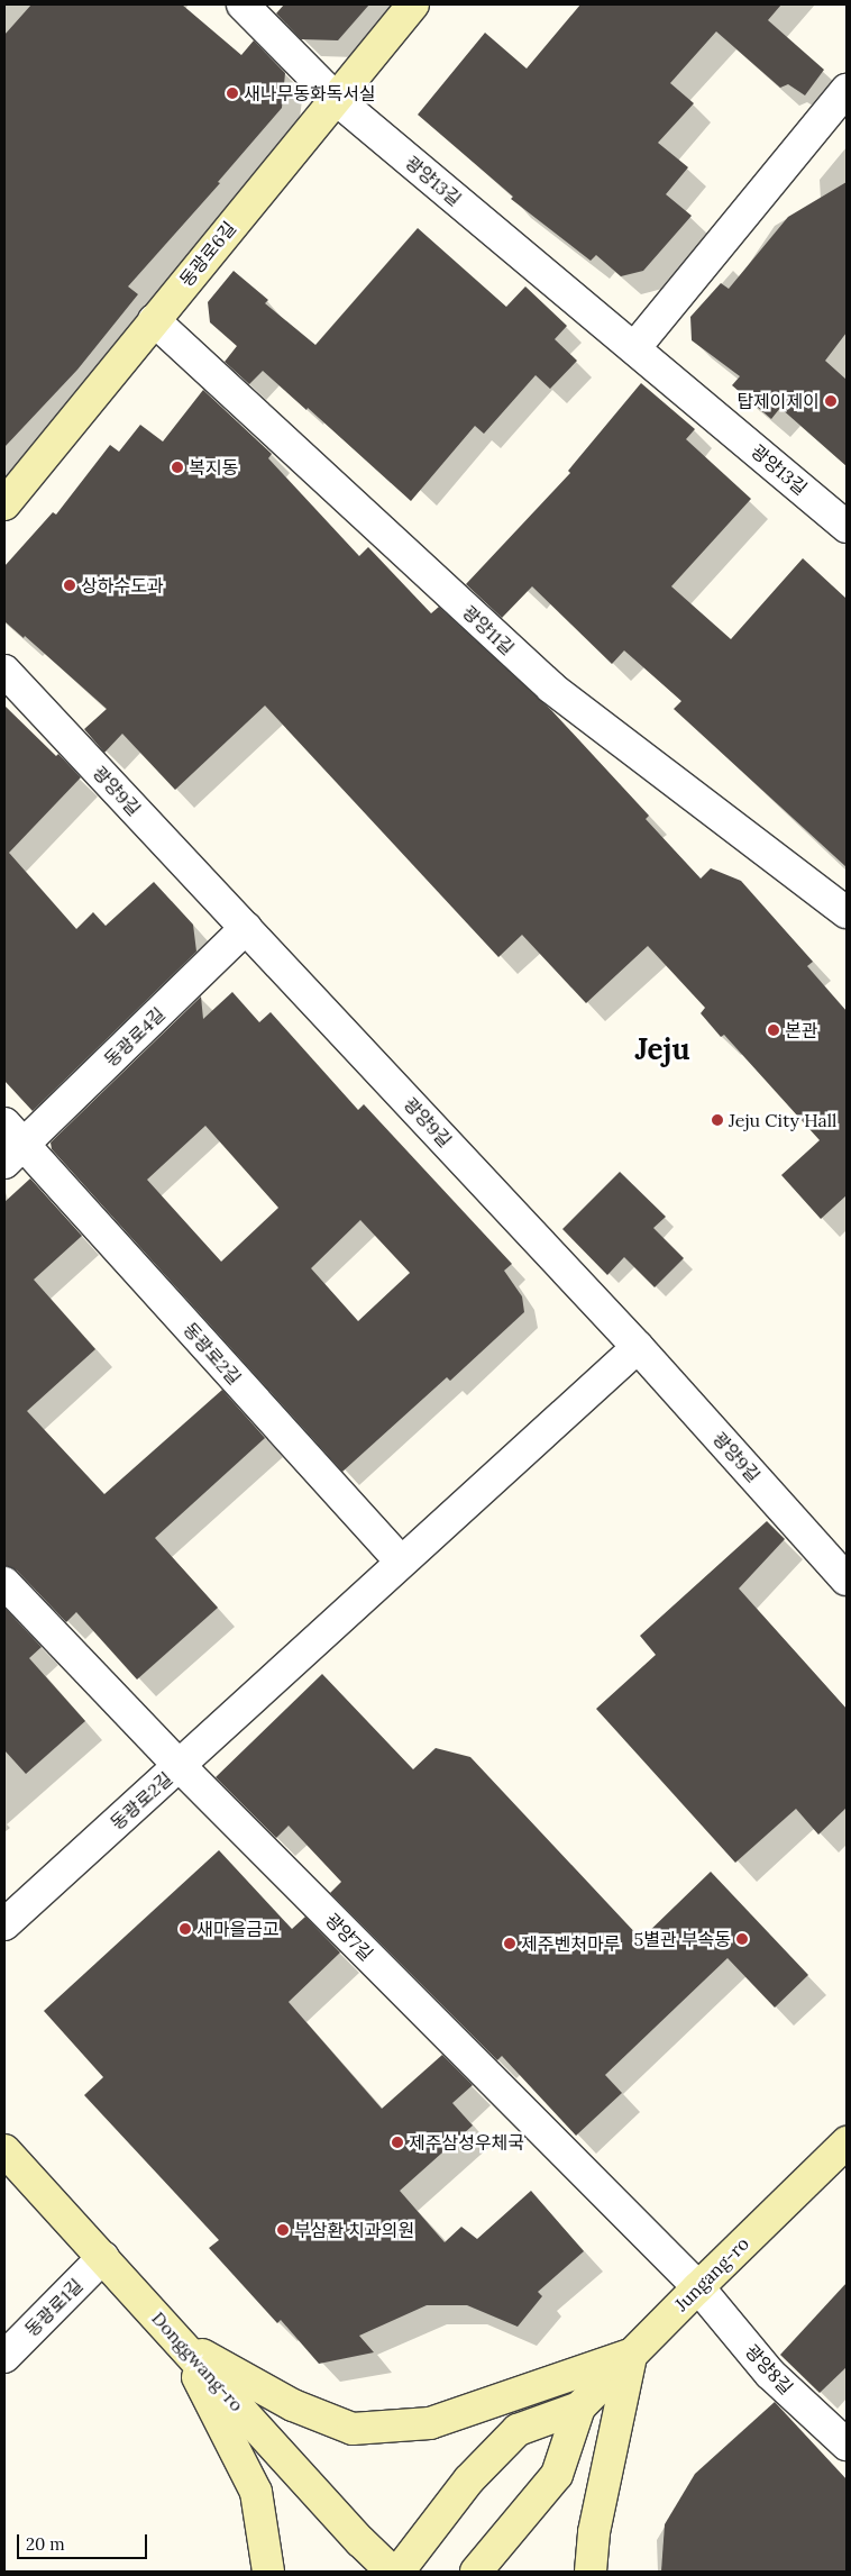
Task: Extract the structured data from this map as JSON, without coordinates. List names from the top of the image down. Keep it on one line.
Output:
{"streets":{"main road":["동광로6길","Jungang-ro","Donggwang-ro"],"street":["광양13길","광양11길","광양9길","동광로4길","동광로2길","광양7길","동광로1길","광양8길"]},"crossings":[["광양13길","동광로6길"],["동광로6길","광양11길"],["광양9길","동광로4길"],["광양9길","동광로2길"],["동광로4길","동광로2길"],["동광로2길","광양7길"],["광양7길","Jungang-ro"],["광양7길","광양8길"],["Jungang-ro","광양8길"],["동광로1길","Donggwang-ro"]],"districts":["Jeju"],"places":["새나무동화독서실","탑제이제이","복지동","상하수도과","본관","Jeju City Hall","새마을금고","5별관 부속동","제주벤처마루","제주삼성우체국","부삼환 치과의원"],"scale_bar":"20 m"}
